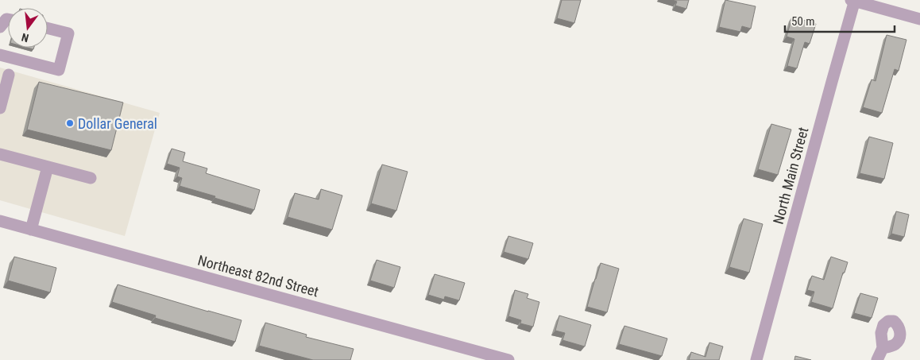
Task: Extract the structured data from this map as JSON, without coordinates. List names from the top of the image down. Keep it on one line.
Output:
{"streets":{"street":["North Main Street","Northeast 82nd Street"]},"places":["Dollar General"],"scale_bar":"50 m","north":"bottom"}
